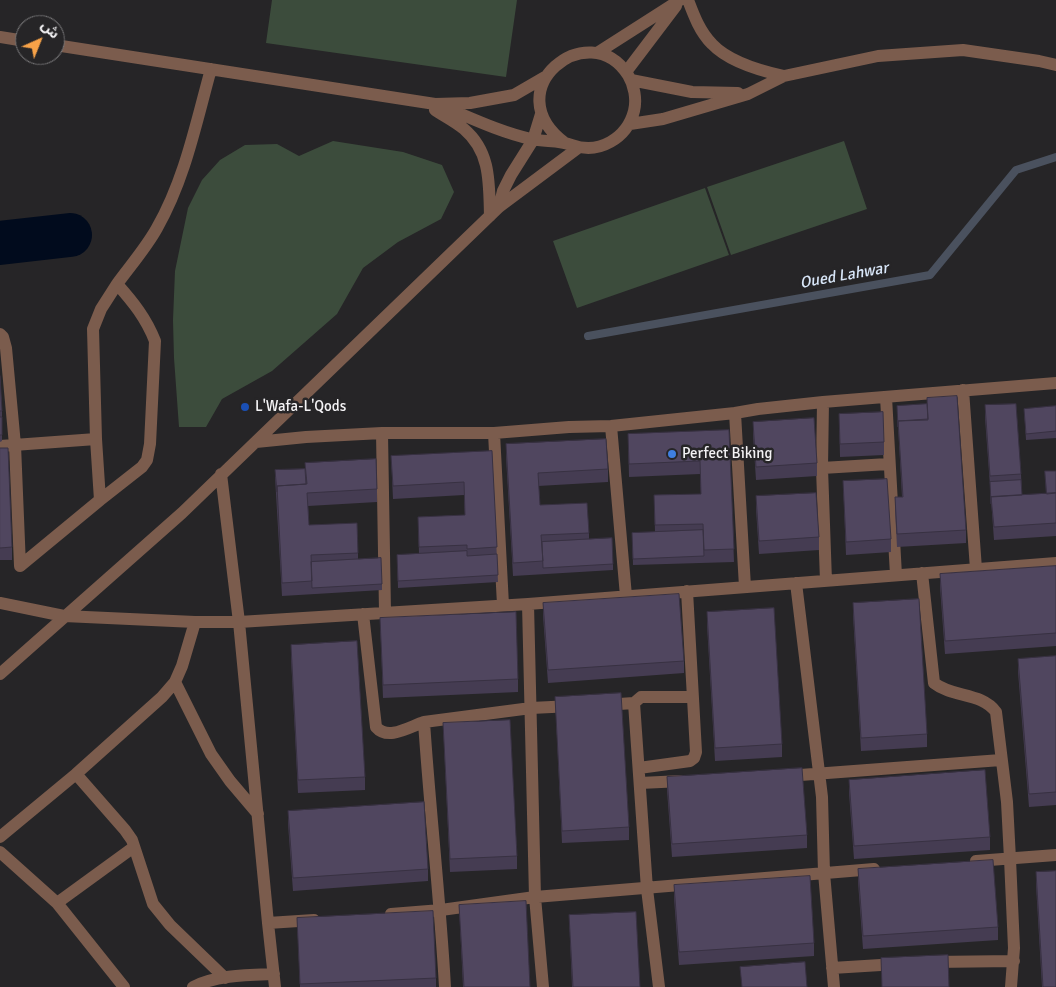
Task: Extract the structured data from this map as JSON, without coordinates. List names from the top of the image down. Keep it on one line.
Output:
{"water":["Oued Lahwar"],"places":["L'Wafa-L'Qods","Perfect Biking"],"north":"top right"}
